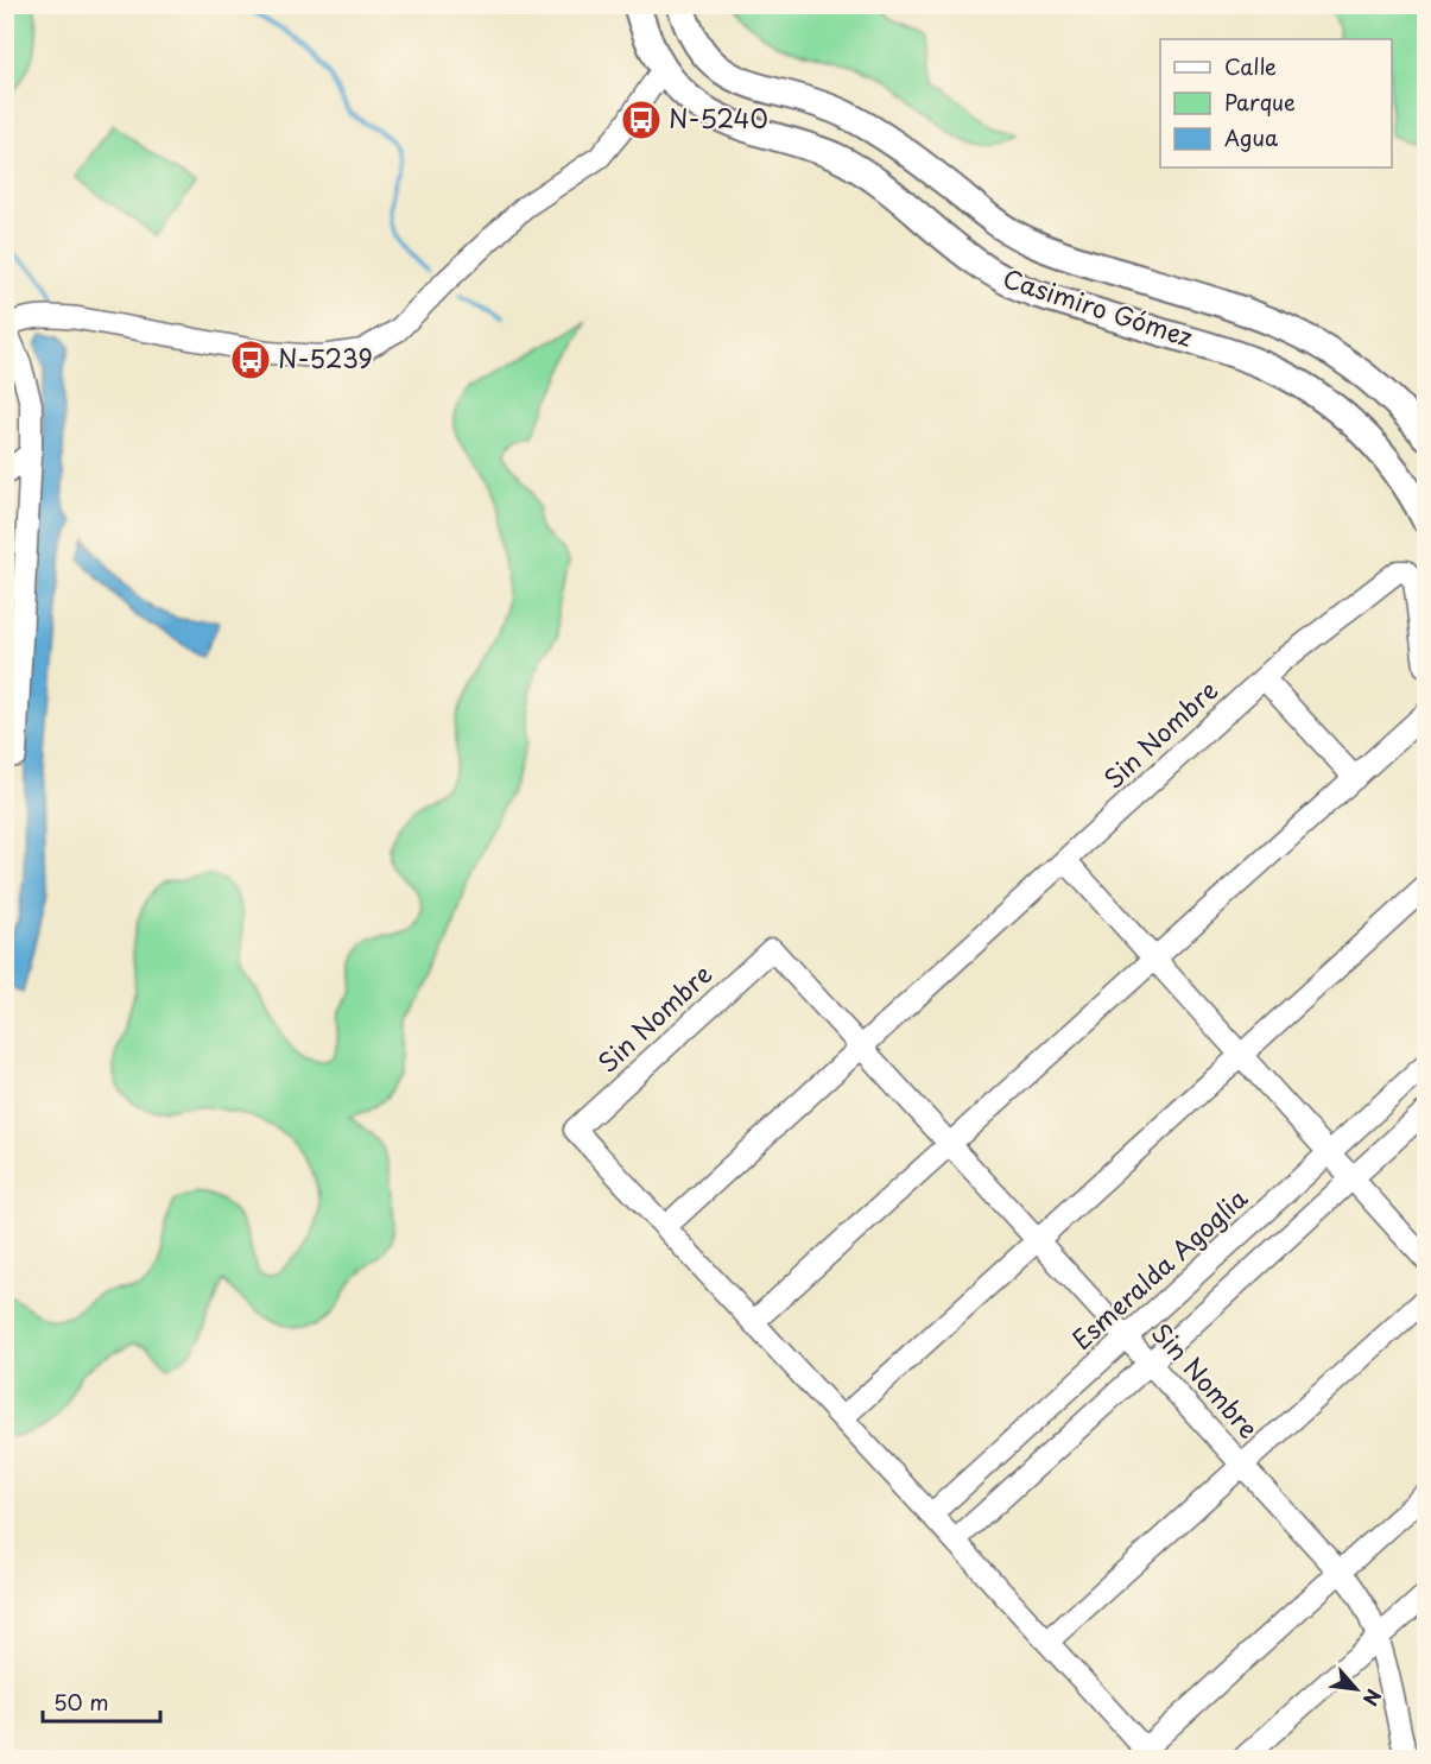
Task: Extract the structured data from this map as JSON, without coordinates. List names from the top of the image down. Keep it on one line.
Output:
{"streets":{"main road":["Casimiro Gómez"],"street":["Sin Nombre","Esmeralda Agoglia"]},"crossings":[["Sin Nombre","Esmeralda Agoglia"]],"places":{"bus stop":["N-5240","N-5239"]},"legend":["Calle","Parque","Agua"],"scale_bar":"50 m","north":"bottom right"}
